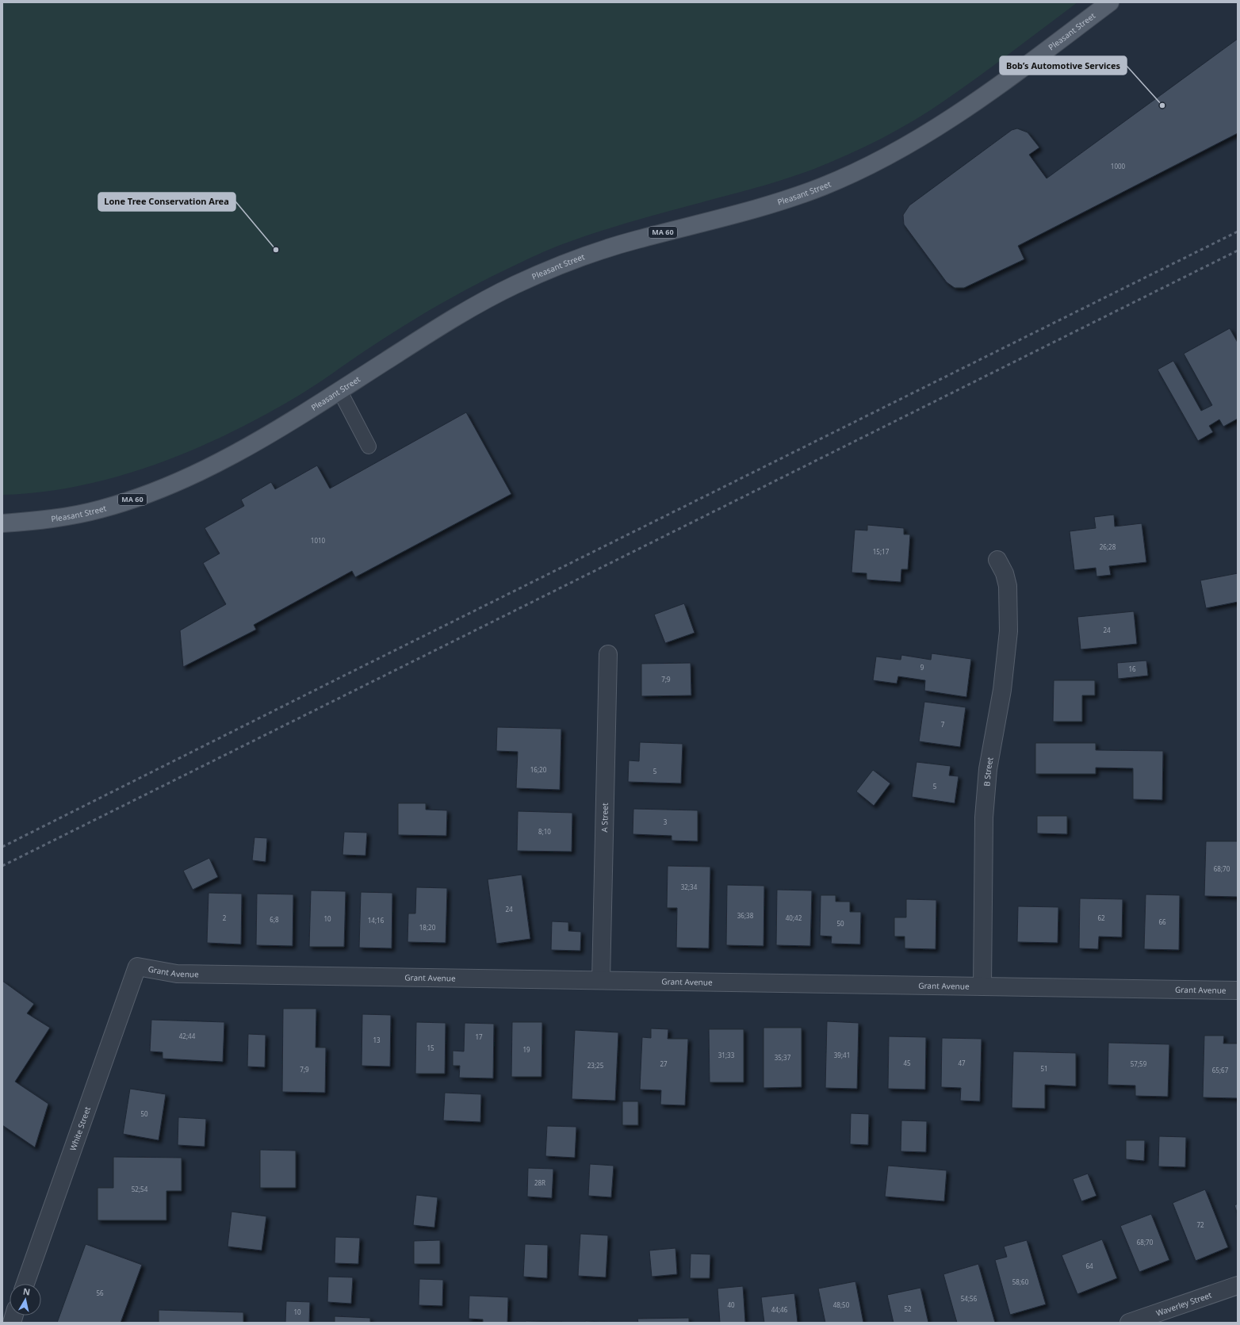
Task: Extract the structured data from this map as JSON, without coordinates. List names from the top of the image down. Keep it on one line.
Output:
{"streets":{"main road":["Pleasant Street","MA 60"],"street":["B Street","A Street","Grant Avenue","White Street","Waverley Street"]},"crossings":[["B Street","Grant Avenue"],["A Street","Grant Avenue"],["Grant Avenue","White Street"]],"places":["Bob’s Automotive Services","Lone Tree Conservation Area"],"house_numbers":["1000","1010","26;28","15;17","24","9","16","7;9","7","16;20","5","5","3","8;10","68;70","32;34","24","36;38","2","40;42","62","10","6;8","14;16","66","50","18;20","42;44","17","13","15","19","31;33","39;41","35;37","45","47","27","57;59","23;25","51","7;9","65;67","50","28R","52;54","72","68;70","64","58;60","56","54;56","40","48;50","52","44;46","10"],"north":"top"}
